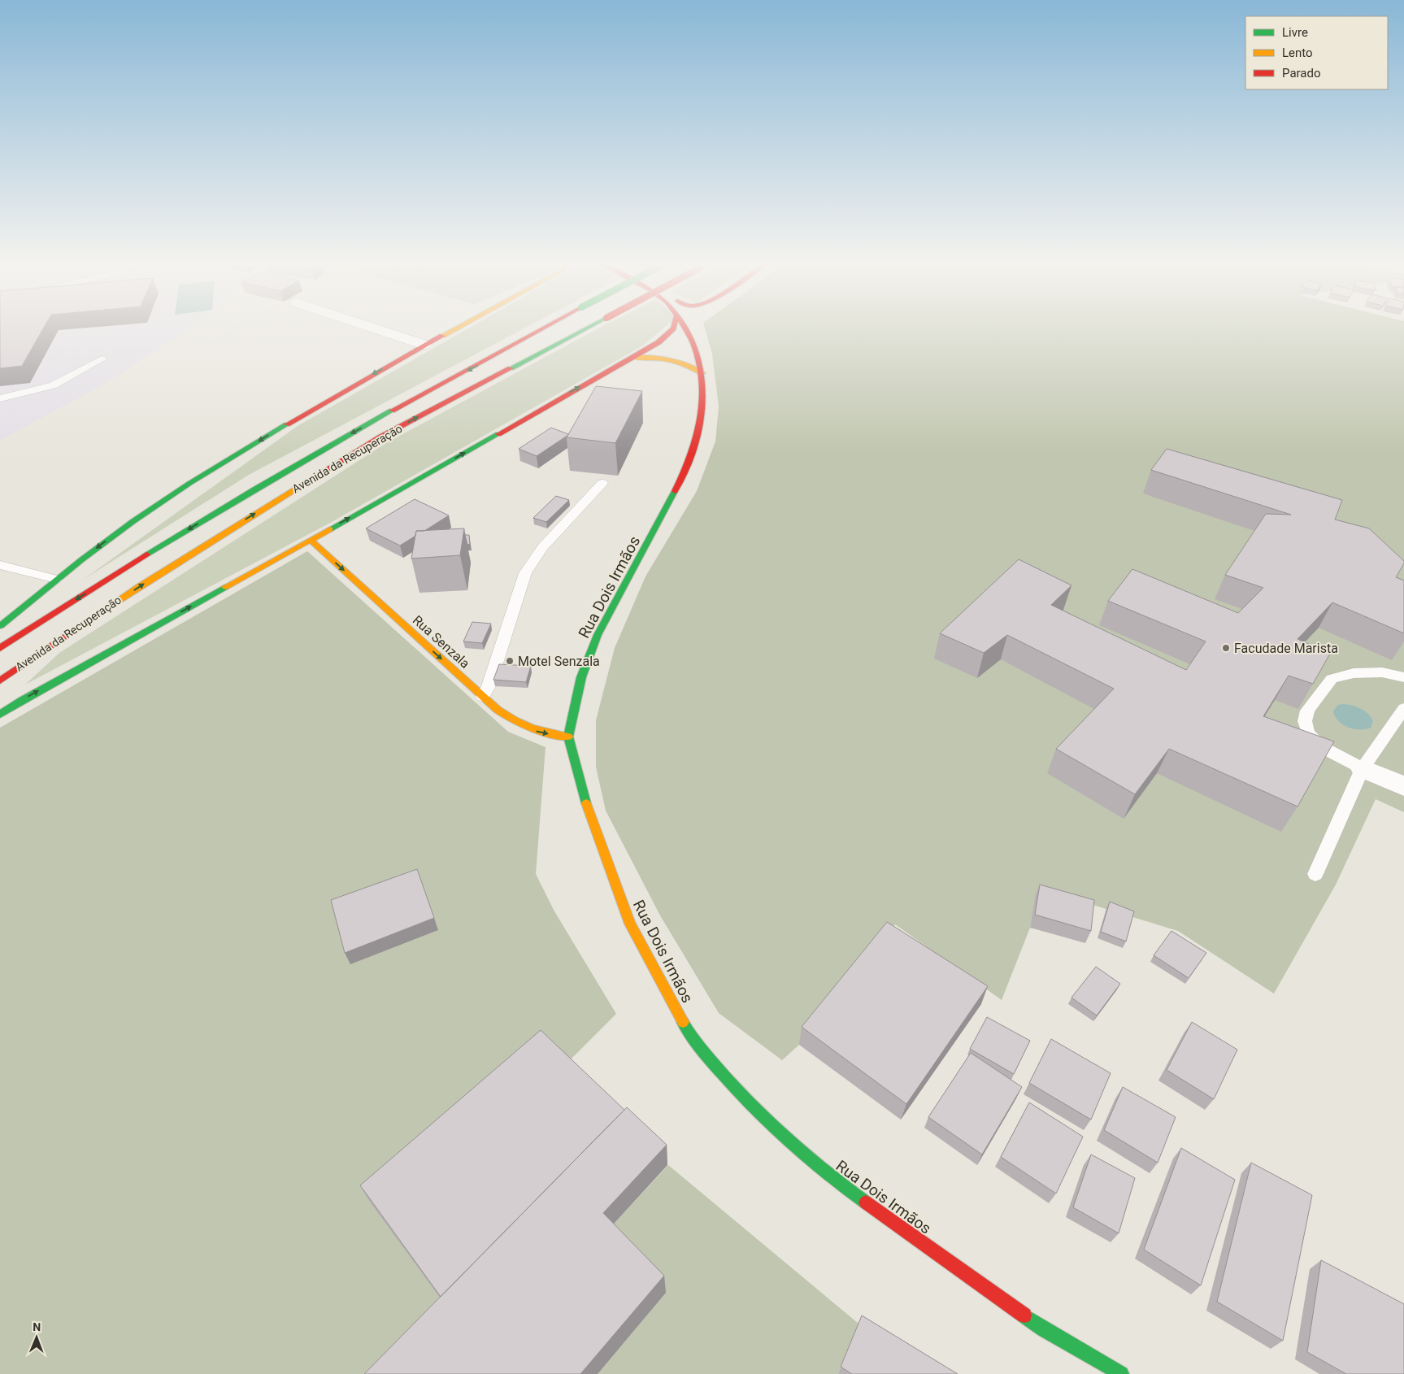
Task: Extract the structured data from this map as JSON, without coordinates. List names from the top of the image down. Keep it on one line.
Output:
{"streets":{"main road":["Avenida da Recuperação","Rua Dois Irmãos","Rua Senzala"]},"crossings":[["Rua Dois Irmãos","Rua Senzala"]],"one_way":["Rua Senzala"],"places":["Facudade Marista","Motel Senzala"],"legend":["Livre","Lento","Parado"],"north":"top"}
